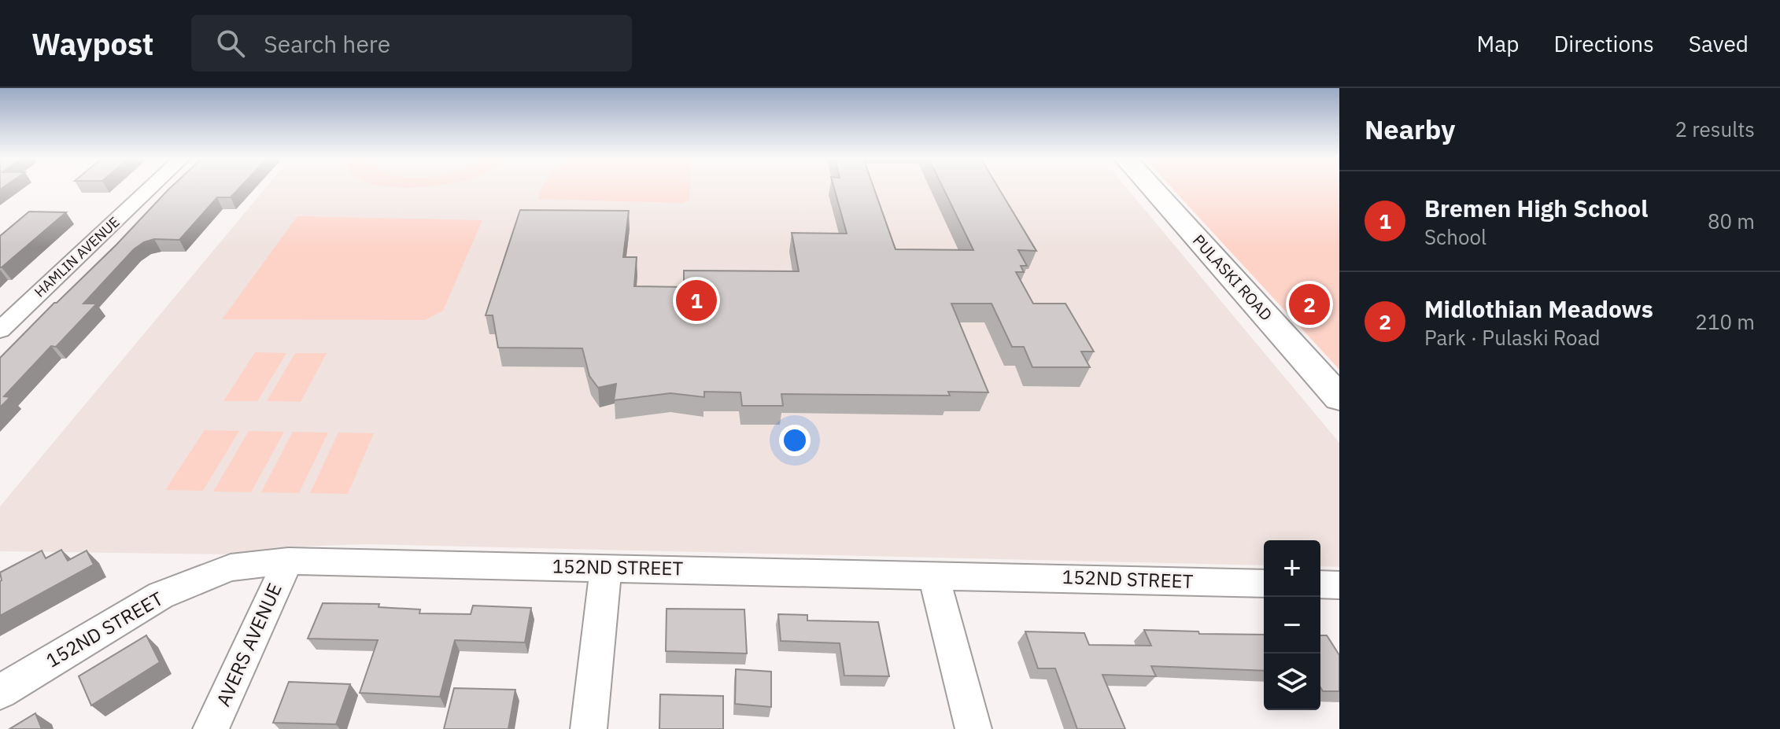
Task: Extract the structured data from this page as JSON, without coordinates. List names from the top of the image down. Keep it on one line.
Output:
{"streets":{"main road":["PULASKI ROAD"],"street":["HAMLIN AVENUE","152ND STREET","AVERS AVENUE"]},"crossings":[["152ND STREET","AVERS AVENUE"]],"page":{"header":"Waypost","search":"Search here","nav":["Map","Directions","Saved"],"heading":["Nearby","2 results"],"list":[{"mark":"1","name":"Bremen High School","note":"School","value":"80 m"},{"mark":"2","name":"Midlothian Meadows","note":"Park · Pulaski Road","value":"210 m"}],"pins":["1","2"],"map_buttons":["+","−"]}}
